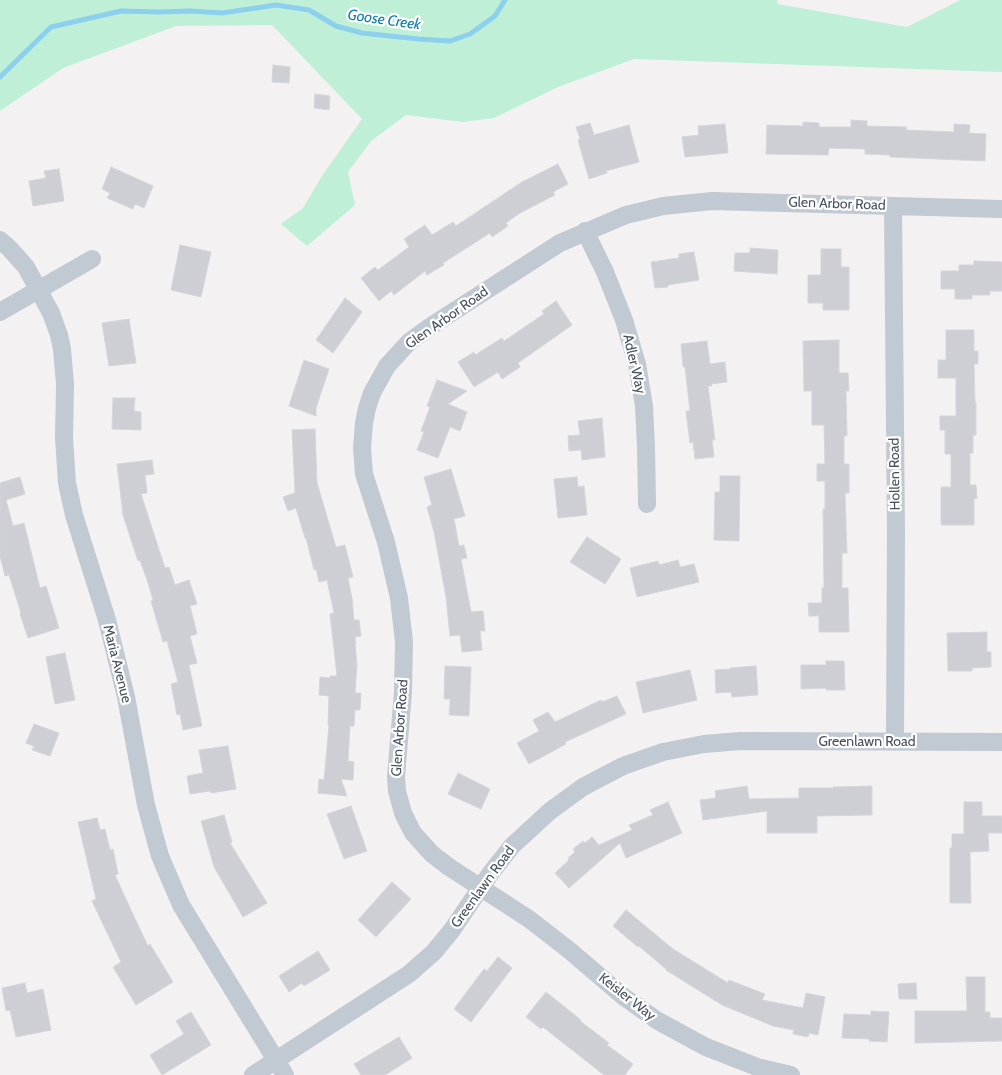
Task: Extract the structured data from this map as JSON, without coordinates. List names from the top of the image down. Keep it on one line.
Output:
{"streets":{"street":["Glen Arbor Road","Adler Way","Hollen Road","Maria Avenue","Greenlawn Road","Keisler Way"]},"crossings":[["Glen Arbor Road","Adler Way"],["Glen Arbor Road","Hollen Road"],["Glen Arbor Road","Greenlawn Road"],["Glen Arbor Road","Keisler Way"],["Hollen Road","Greenlawn Road"],["Maria Avenue","Greenlawn Road"],["Greenlawn Road","Keisler Way"]],"water":["Goose Creek"]}
